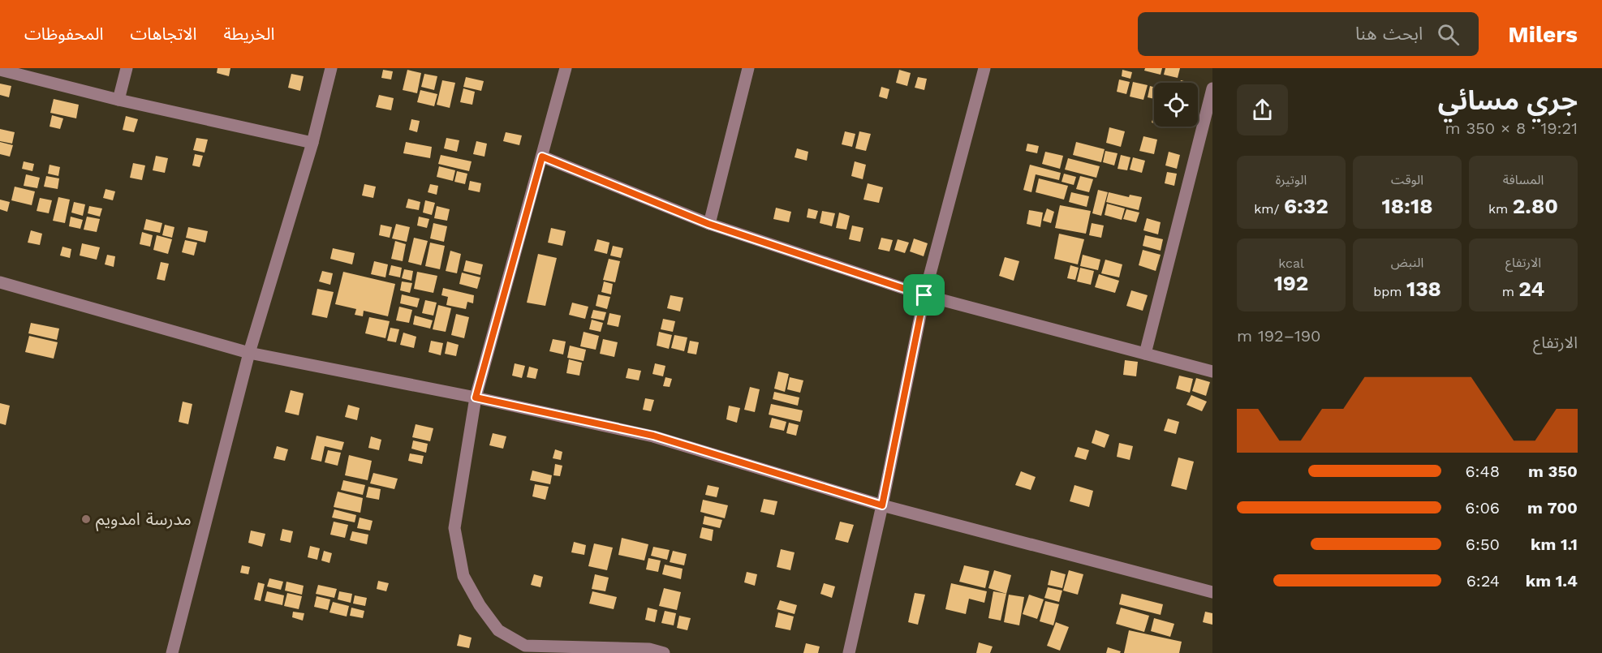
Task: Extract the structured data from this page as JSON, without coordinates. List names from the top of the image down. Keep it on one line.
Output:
{"places":["مدرسة امدويم"],"page":{"header":"Milers","search":"ابحث هنا","nav":["الخريطة","الاتجاهات","المحفوظات"],"heading":["جري مسائي","19:21 · 8 × 350 m"],"stats":[["المسافة","2.80 km"],["الوقت","18:18"],["الوتيرة","6:32 /km"],["الارتفاع","24 m"],["النبض","138 bpm"],["kcal","192"]],"chart":["الارتفاع","190–192 m"],"list":[{"name":"350 m","note":"6:48"},{"name":"700 m","note":"6:06"},{"name":"1.1 km","note":"6:50"},{"name":"1.4 km","note":"6:24"}]}}
